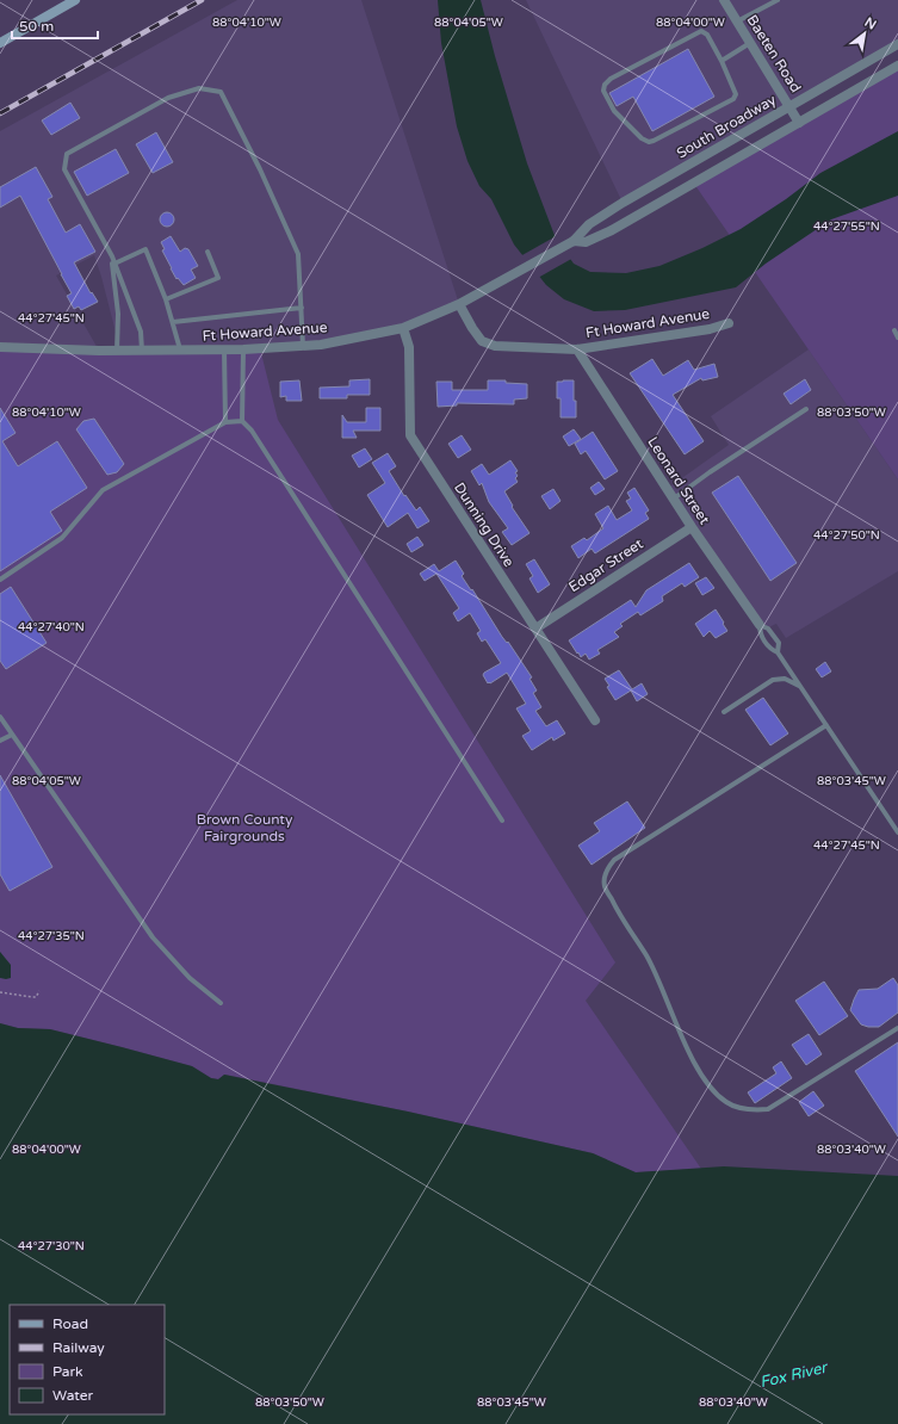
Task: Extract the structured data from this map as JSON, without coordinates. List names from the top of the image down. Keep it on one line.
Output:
{"streets":{"street":["Baeten Road","South Broadway","Ft Howard Avenue","Leonard Street","Dunning Drive","Edgar Street"]},"crossings":[["Baeten Road","South Broadway"],["South Broadway","Ft Howard Avenue"],["Ft Howard Avenue","Leonard Street"],["Ft Howard Avenue","Dunning Drive"],["Leonard Street","Edgar Street"],["Dunning Drive","Edgar Street"]],"water":["Fox River"],"parks":["Brown County Fairgrounds"],"legend":["Road","Railway","Park","Water"],"scale_bar":"50 m","north":"top right","coordinates":["88°04'10\"W","88°04'05\"W","88°04'00\"W","44°27'55\"N","44°27'45\"N","88°03'50\"W","44°27'50\"N","44°27'40\"N","88°03'45\"W","44°27'35\"N","88°03'40\"W","44°27'30\"N"]}
